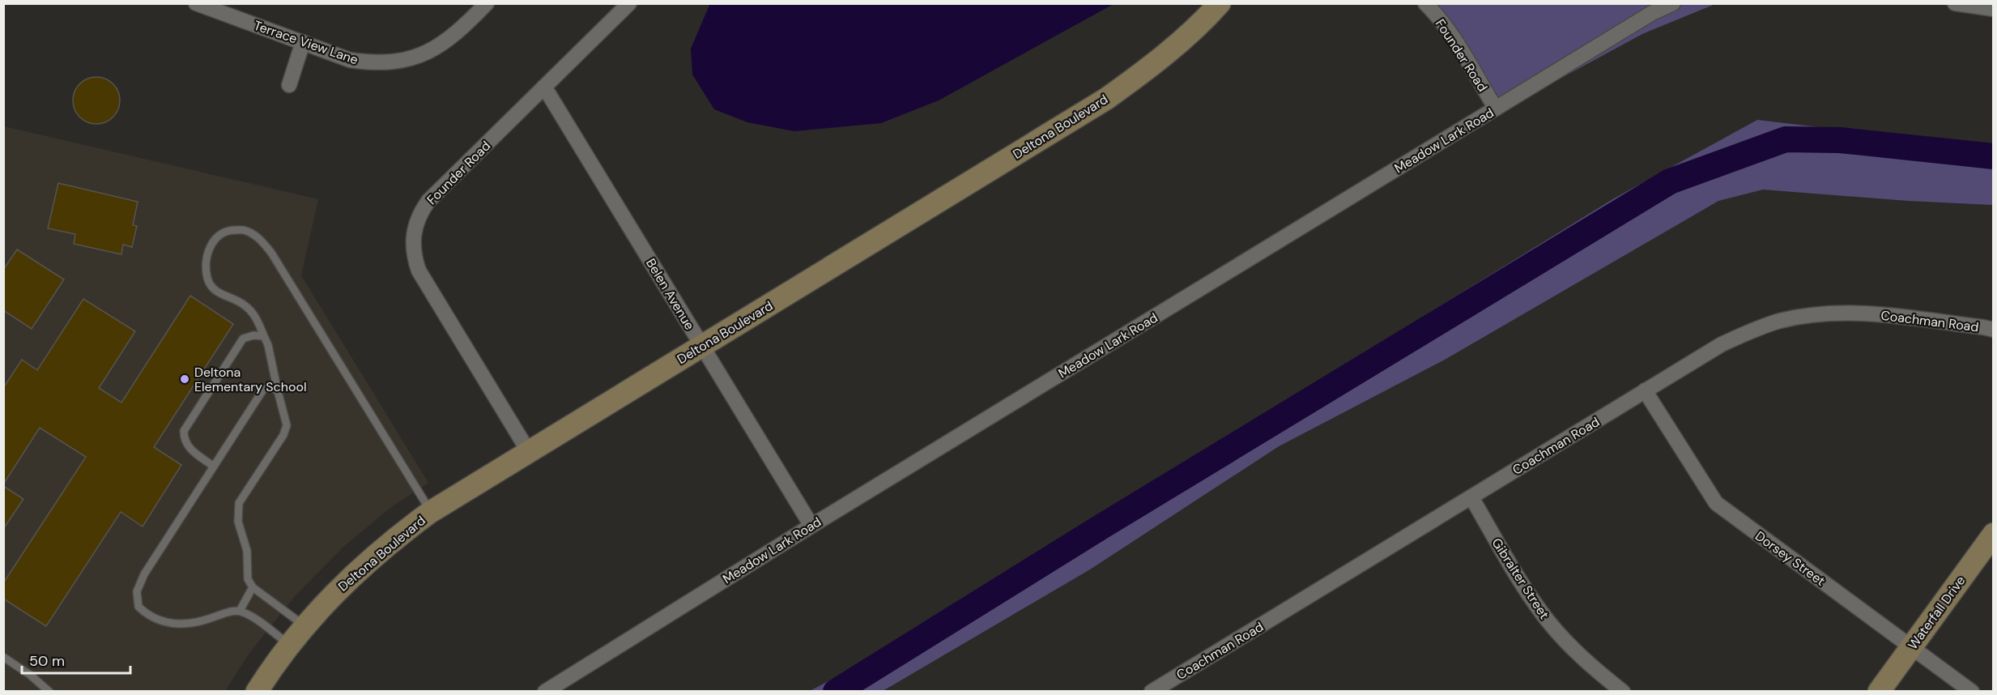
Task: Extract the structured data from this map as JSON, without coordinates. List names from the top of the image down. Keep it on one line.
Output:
{"streets":{"main road":["Deltona Boulevard","Waterfall Drive"],"street":["Terrace View Lane","Founder Road","Meadow Lark Road","Belen Avenue","Coachman Road","Dorsey Street","Gibralter Street"]},"crossings":[["Founder Road","Deltona Boulevard"],["Founder Road","Meadow Lark Road"],["Founder Road","Belen Avenue"],["Deltona Boulevard","Belen Avenue"],["Meadow Lark Road","Belen Avenue"],["Coachman Road","Dorsey Street"],["Coachman Road","Gibralter Street"],["Dorsey Street","Waterfall Drive"]],"places":["Deltona Elementary School"],"scale_bar":"50 m"}
